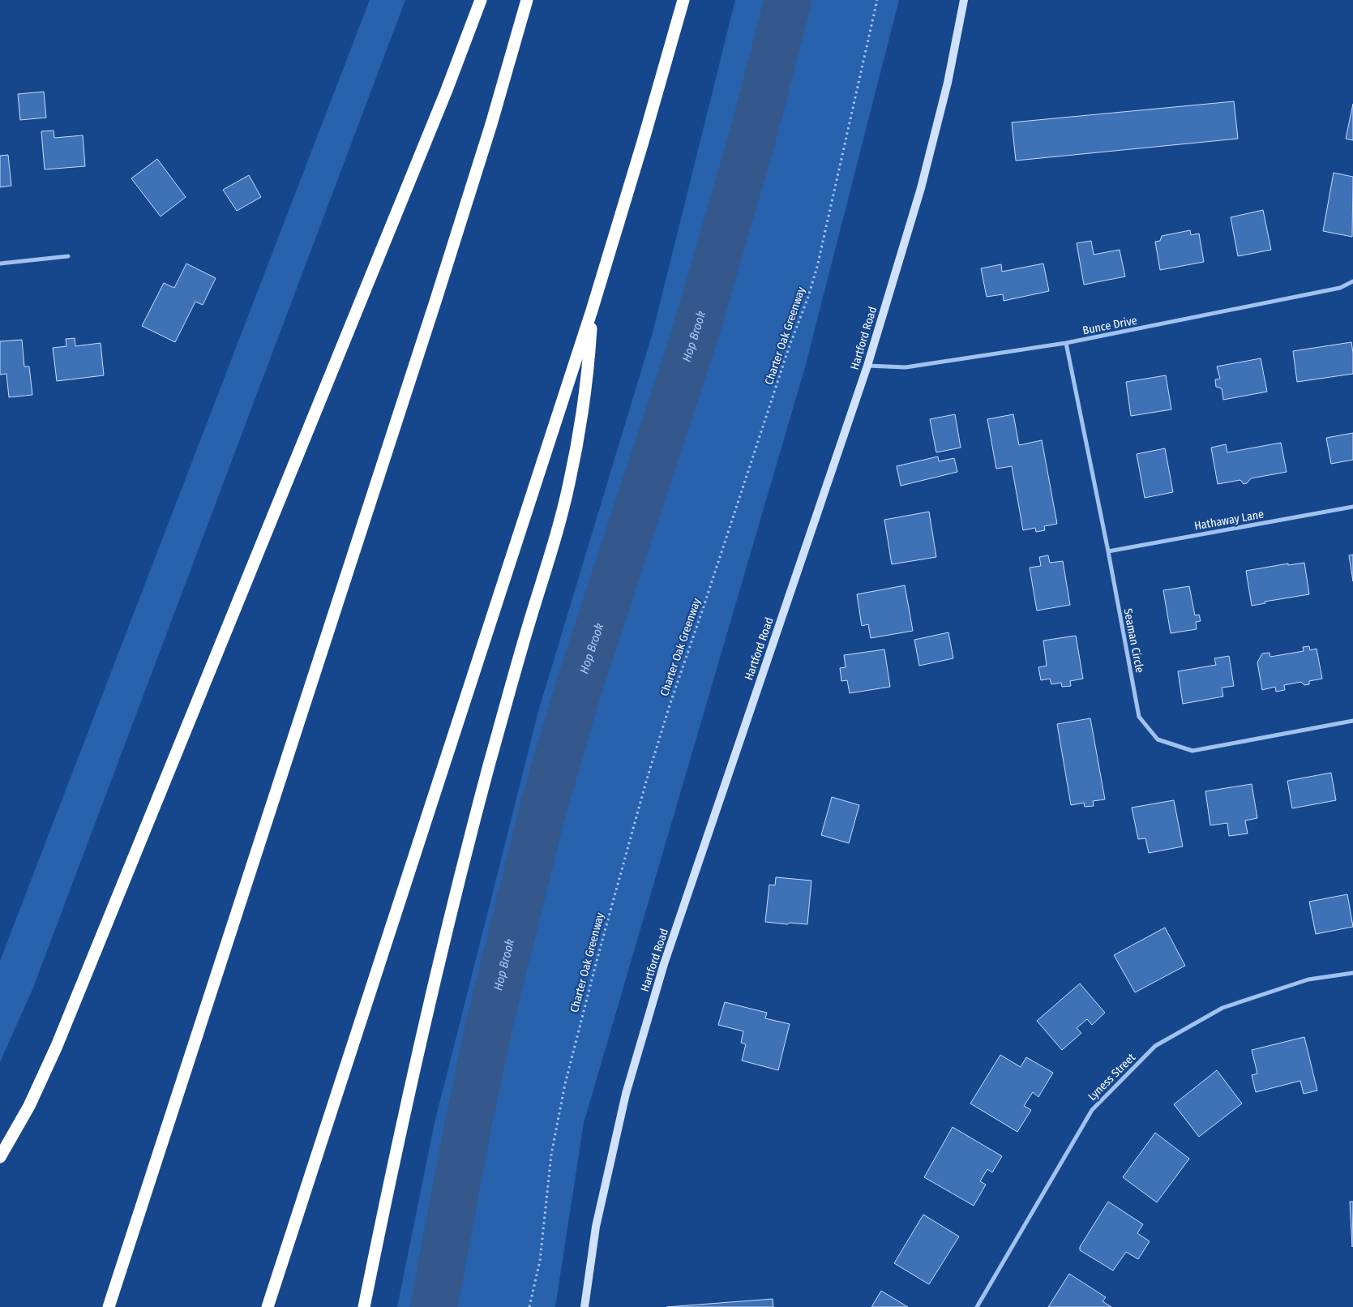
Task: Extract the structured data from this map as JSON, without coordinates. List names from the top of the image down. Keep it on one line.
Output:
{"streets":{"main road":["Hartford Road"],"street":["Bunce Drive","Hathaway Lane","Seaman Circle","Lyness Street"],"path":["Charter Oak Greenway"]},"crossings":[["Bunce Drive","Hartford Road"],["Bunce Drive","Seaman Circle"],["Hathaway Lane","Seaman Circle"]],"water":["Hop Brook"]}
